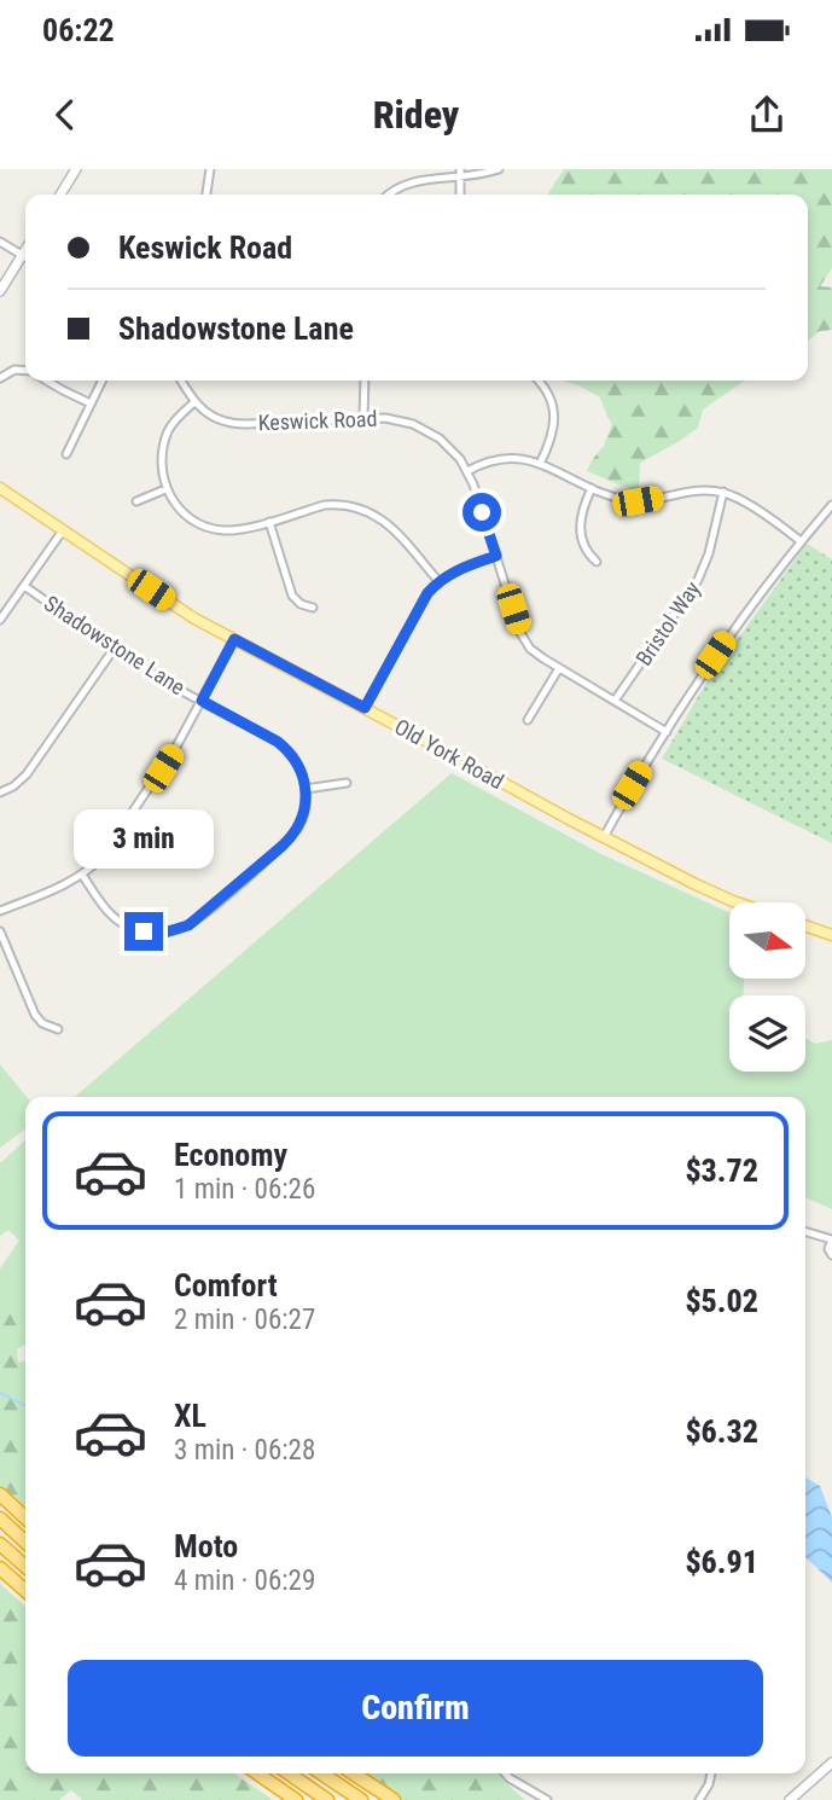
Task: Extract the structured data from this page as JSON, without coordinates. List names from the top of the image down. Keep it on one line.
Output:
{"streets":{"main road":["Old York Road"],"street":["Keswick Road","Bristol Way","Shadowstone Lane"]},"crossings":[["Keswick Road","Bristol Way"]],"north":"right","page":{"status":"06:22","header":"Ridey","banner":["Keswick Road","Shadowstone Lane"],"bubble":"3 min","list":[{"name":"Economy","note":"1 min · 06:26","value":"$3.72"},{"name":"Comfort","note":"2 min · 06:27","value":"$5.02"},{"name":"XL","note":"3 min · 06:28","value":"$6.32"},{"name":"Moto","note":"4 min · 06:29","value":"$6.91"}],"buttons":"Confirm"}}
